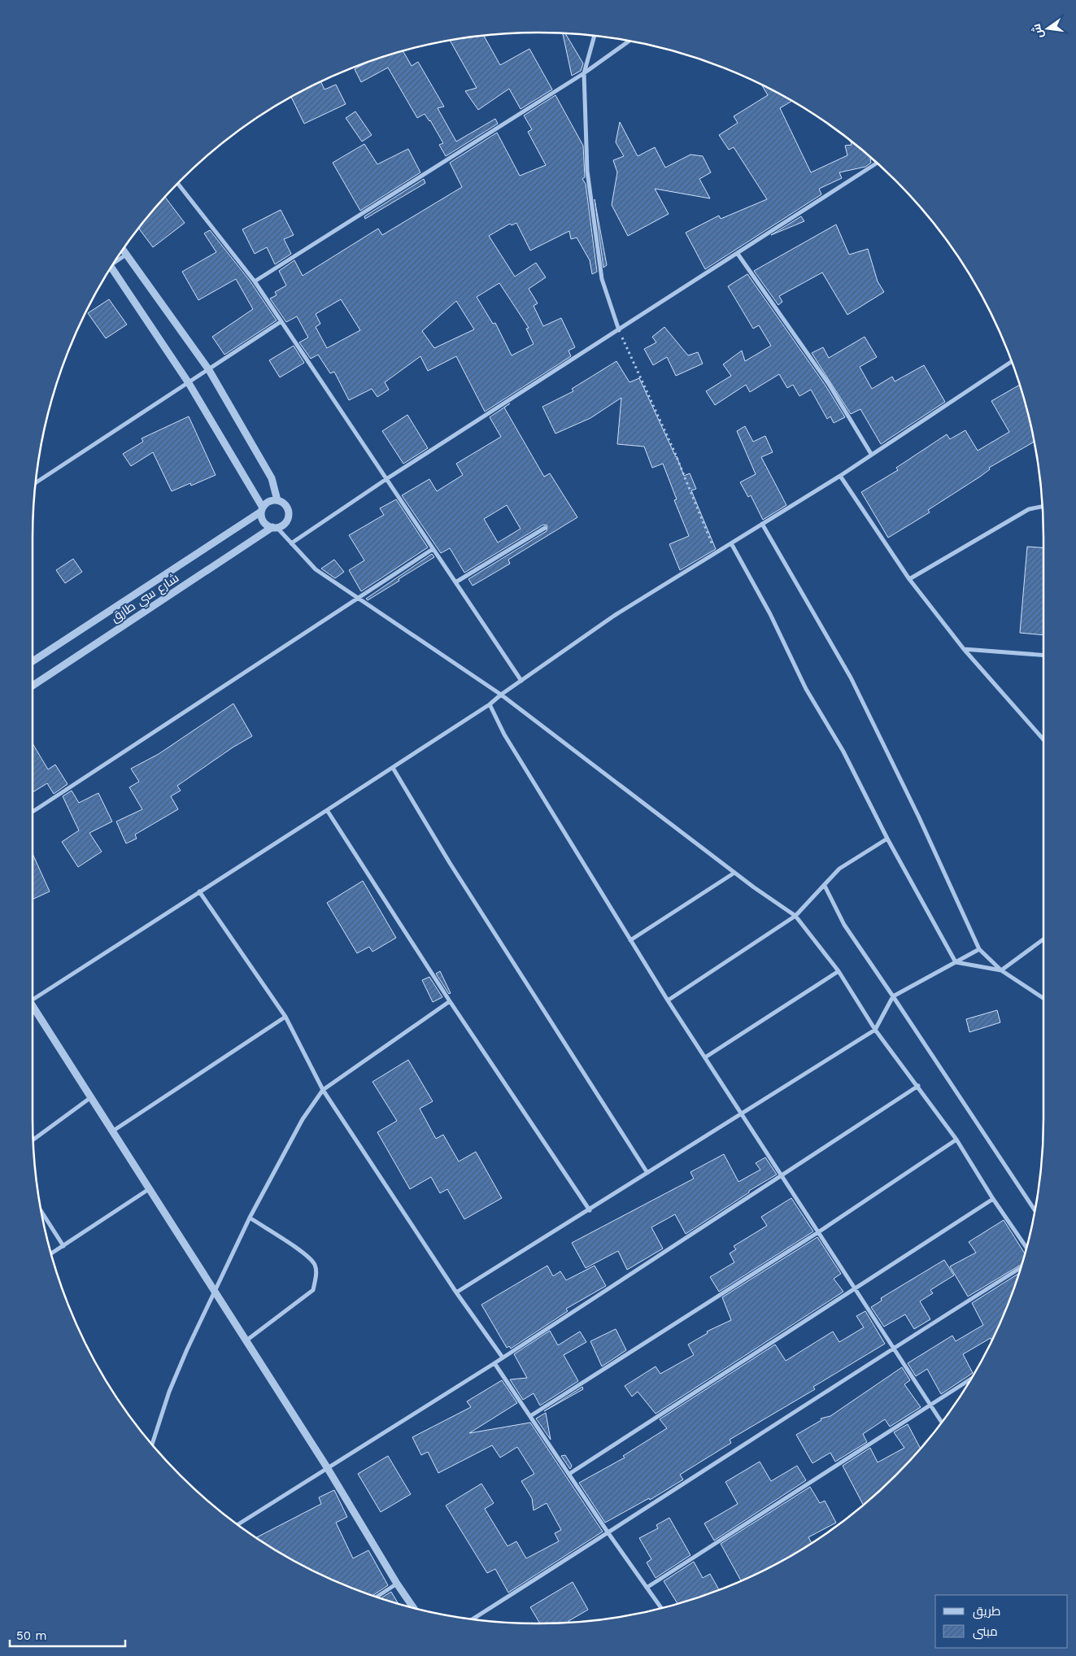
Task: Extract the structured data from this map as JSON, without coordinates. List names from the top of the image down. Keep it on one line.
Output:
{"streets":{"street":["شارع سي طارق"]},"legend":["طريق","مبنى"],"scale_bar":"50 m","north":"left"}
